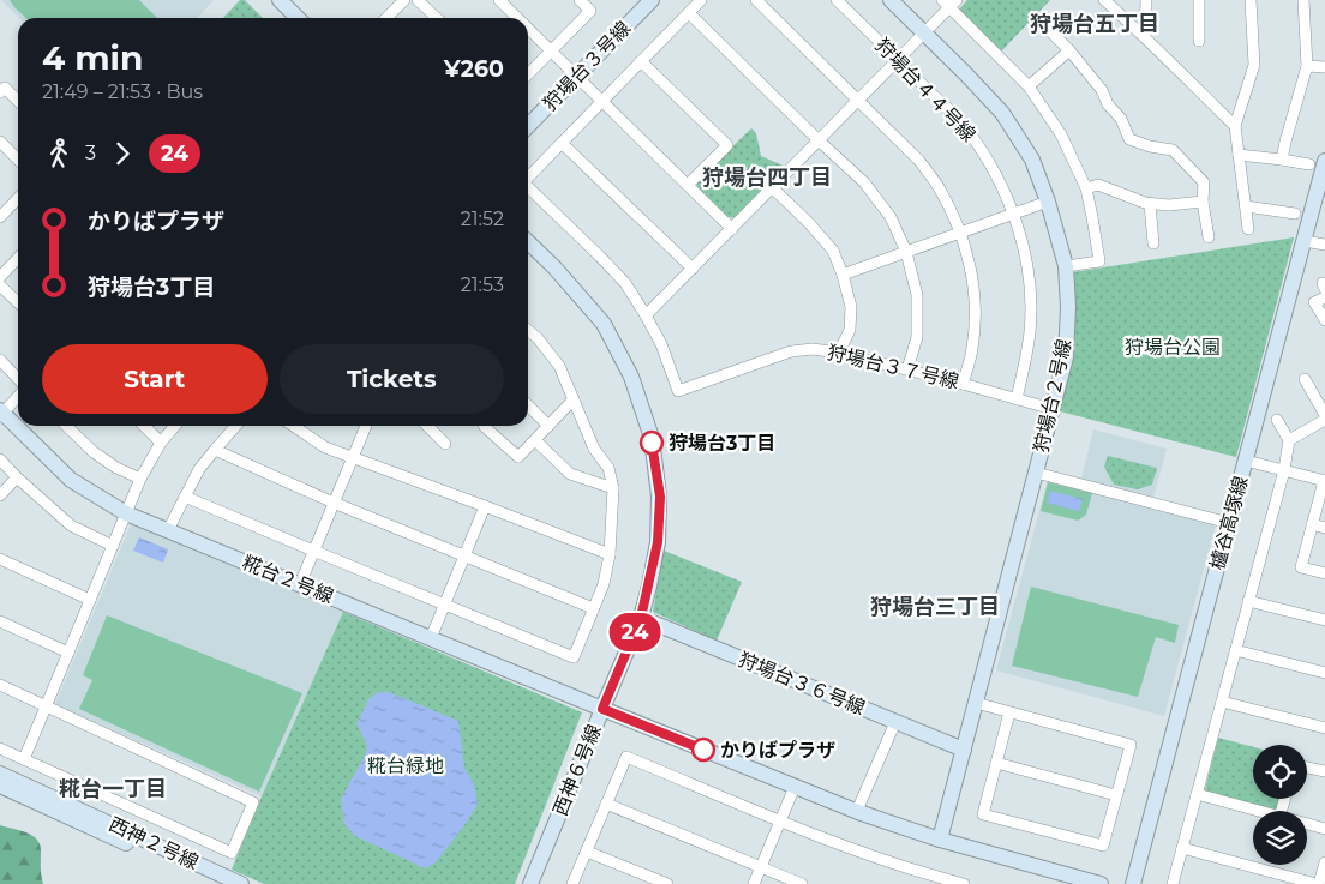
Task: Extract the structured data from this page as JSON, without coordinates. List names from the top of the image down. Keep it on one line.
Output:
{"streets":{"street":["狩場台３号線","狩場台４４号線","狩場台３７号線","狩場台２号線","櫨谷高塚線","糀台２号線","狩場台３６号線","西神６号線","西神２号線"]},"crossings":[["狩場台４４号線","狩場台３７号線"],["狩場台３７号線","狩場台２号線"],["狩場台２号線","糀台２号線"],["狩場台２号線","狩場台３６号線"],["糀台２号線","西神６号線"],["狩場台３６号線","西神６号線"]],"districts":["狩場台五丁目","狩場台四丁目","狩場台三丁目","糀台一丁目"],"parks":["狩場台公園","糀台緑地"],"places":["狩場台3丁目","かりばプラザ"],"lines":["bus line 24"],"page":{"on_map":"24","heading":["4 min","21:49 – 21:53 · Bus","¥260"],"legs":["3","24"],"list":[{"name":"かりばプラザ","value":"21:52"},{"name":"狩場台3丁目","value":"21:53"}],"buttons":["Start","Tickets"]}}
